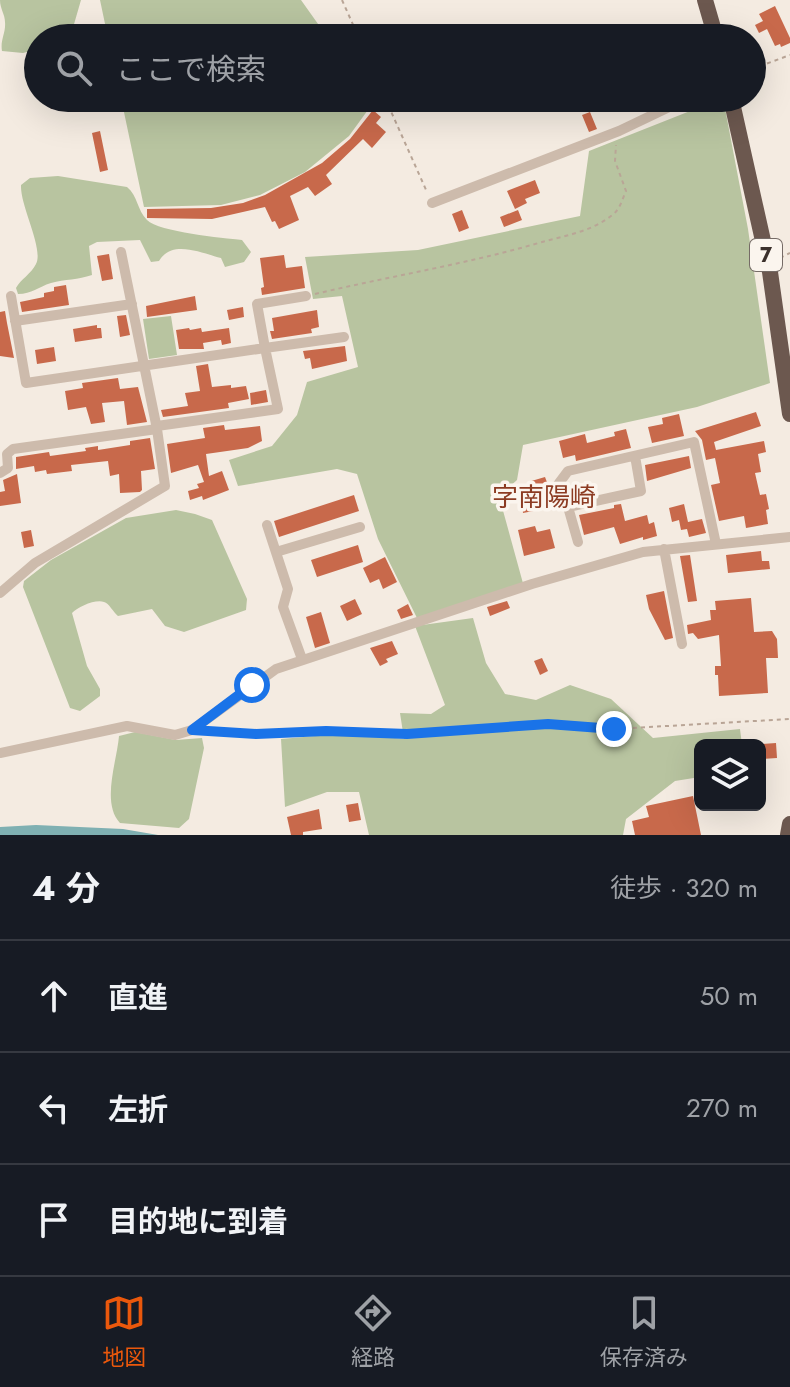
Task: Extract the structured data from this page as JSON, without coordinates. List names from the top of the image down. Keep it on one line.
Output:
{"streets":{"highway":["7"]},"districts":["字南陽崎"],"page":{"search":"ここで検索","heading":["4 分","徒歩 · 320 m"],"list":[["直進","50 m"],["左折","270 m"],"目的地に到着"],"nav":["地図","経路","保存済み"]}}
